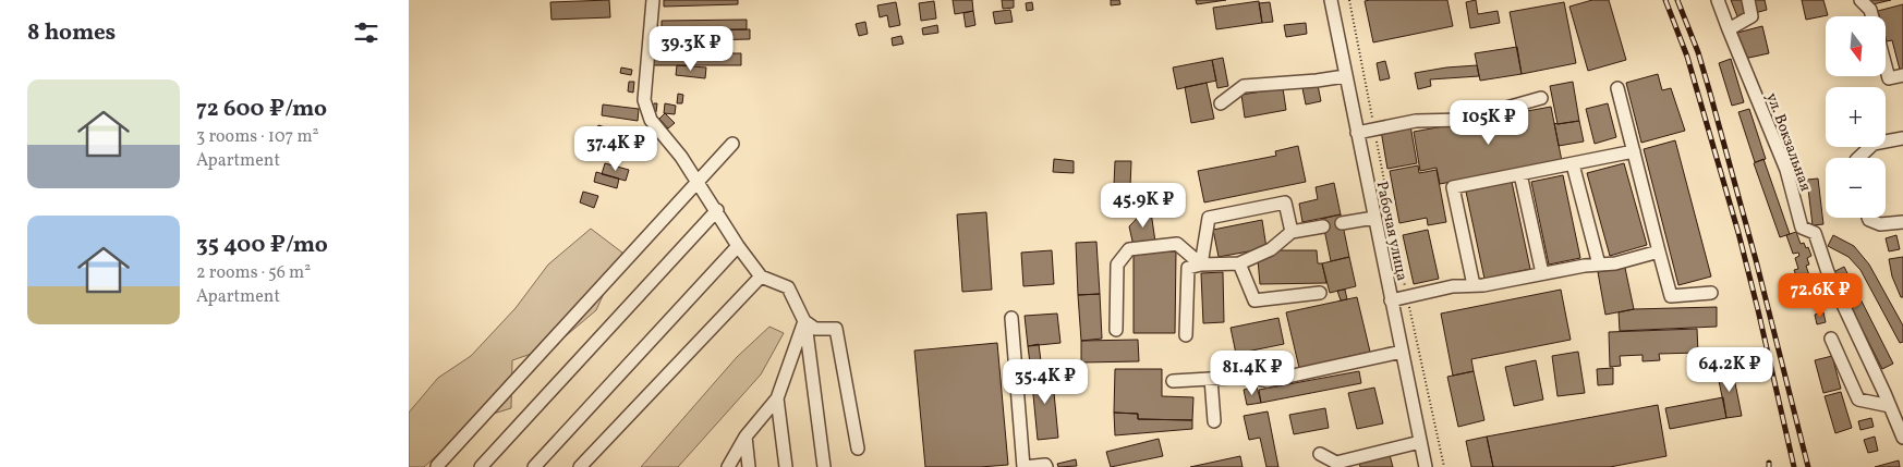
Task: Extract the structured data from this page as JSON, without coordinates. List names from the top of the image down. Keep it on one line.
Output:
{"streets":{"street":["ул. Вокзальная","Рабочая улица"]},"north":"bottom","page":{"heading":"8 homes","map_buttons":["+","−"],"price":["39.3K ₽","105K ₽","37.4K ₽","45.9K ₽","72.6K ₽","64.2K ₽","81.4K ₽","35.4K ₽"],"list":[{"name":"72 600 ₽/mo","note":"3 rooms · 107 m² · Apartment"},{"name":"35 400 ₽/mo","note":"2 rooms · 56 m² · Apartment"}]}}
